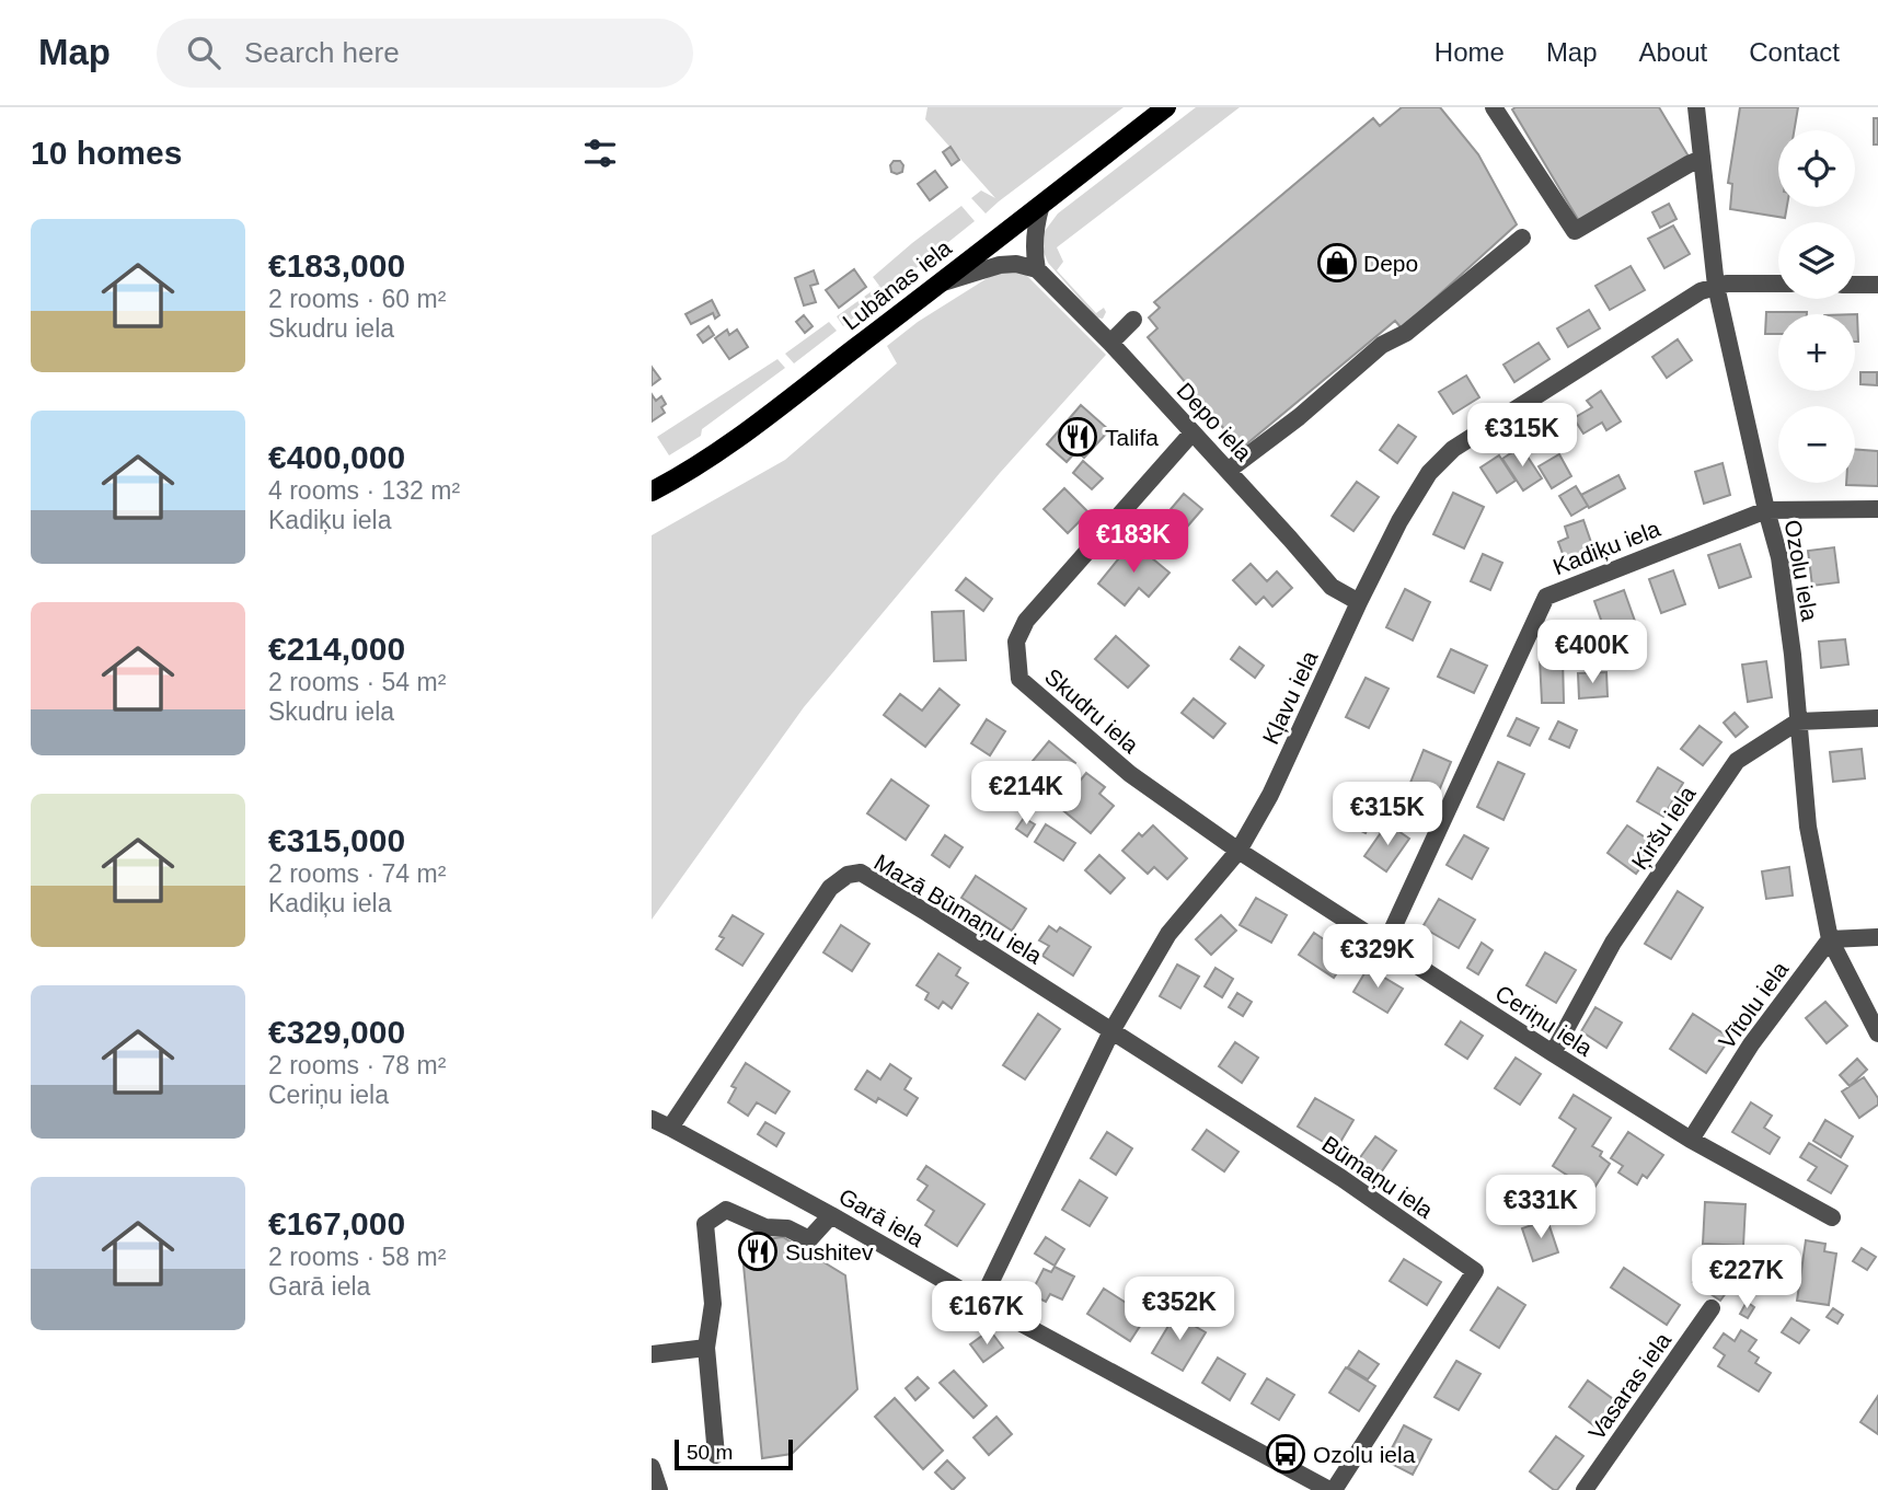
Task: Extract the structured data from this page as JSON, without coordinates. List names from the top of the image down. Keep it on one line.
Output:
{"streets":{"main road":["Lubānas iela"],"street":["Depo iela","Kadiķu iela","Ozolu iela","Kļavu iela","Skudru iela","Ķiršu iela","Mazā Būmaņu iela","Vītolu iela","Ceriņu iela","Būmaņu iela","Garā iela","Vasaras iela"]},"crossings":[["Depo iela","Kļavu iela"],["Depo iela","Skudru iela"],["Kadiķu iela","Ozolu iela"],["Kadiķu iela","Ceriņu iela"],["Ozolu iela","Kļavu iela"],["Ozolu iela","Ķiršu iela"],["Ozolu iela","Vītolu iela"],["Kļavu iela","Skudru iela"],["Kļavu iela","Mazā Būmaņu iela"],["Kļavu iela","Ceriņu iela"],["Kļavu iela","Būmaņu iela"],["Kļavu iela","Garā iela"],["Skudru iela","Ceriņu iela"],["Ķiršu iela","Ceriņu iela"],["Mazā Būmaņu iela","Būmaņu iela"],["Mazā Būmaņu iela","Garā iela"],["Vītolu iela","Ceriņu iela"],["Būmaņu iela","Garā iela"]],"places":{"shop":["Depo"],"restaurant":["Talifa","Sushitev"],"bus stop":["Ozolu iela"]},"scale_bar":"50 m","page":{"header":"Map","search":"Search here","nav":["Home","Map","About","Contact"],"heading":"10 homes","map_buttons":["+","−"],"list":[{"name":"€183,000","note":"2 rooms · 60 m² · Skudru iela"},{"name":"€400,000","note":"4 rooms · 132 m² · Kadiķu iela"},{"name":"€214,000","note":"2 rooms · 54 m² · Skudru iela"},{"name":"€315,000","note":"2 rooms · 74 m² · Kadiķu iela"},{"name":"€329,000","note":"2 rooms · 78 m² · Ceriņu iela"},{"name":"€167,000","note":"2 rooms · 58 m² · Garā iela"}],"price":["€315K","€183K","€400K","€214K","€315K","€329K","€331K","€227K","€352K","€167K"],"scale":"50 m"}}
